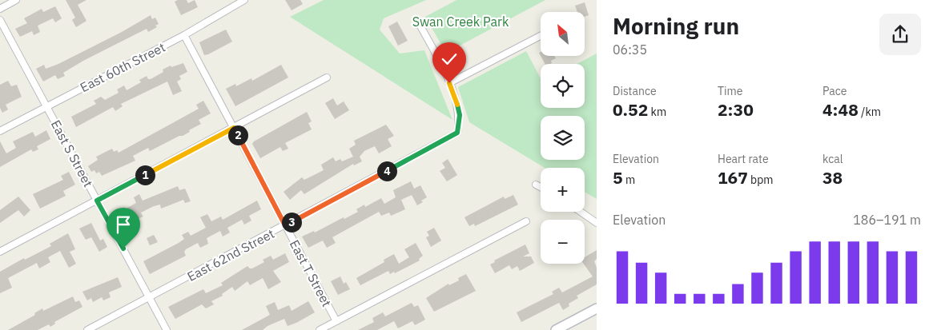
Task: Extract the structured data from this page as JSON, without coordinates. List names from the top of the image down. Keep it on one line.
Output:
{"streets":{"street":["East 60th Street","East S Street","East 62nd Street","East T Street"]},"crossings":[["East 60th Street","East S Street"],["East 60th Street","East T Street"],["East S Street","East 62nd Street"],["East 62nd Street","East T Street"]],"parks":["Swan Creek Park"],"north":"top left","page":{"heading":["Morning run","06:35"],"map_buttons":["+","−"],"stats":[["Distance","0.52 km"],["Time","2:30"],["Pace","4:48 /km"],["Elevation","5 m"],["Heart rate","167 bpm"],["kcal","38"]],"pins":["2","4","1","3"],"chart":["Elevation","186–191 m"]}}
